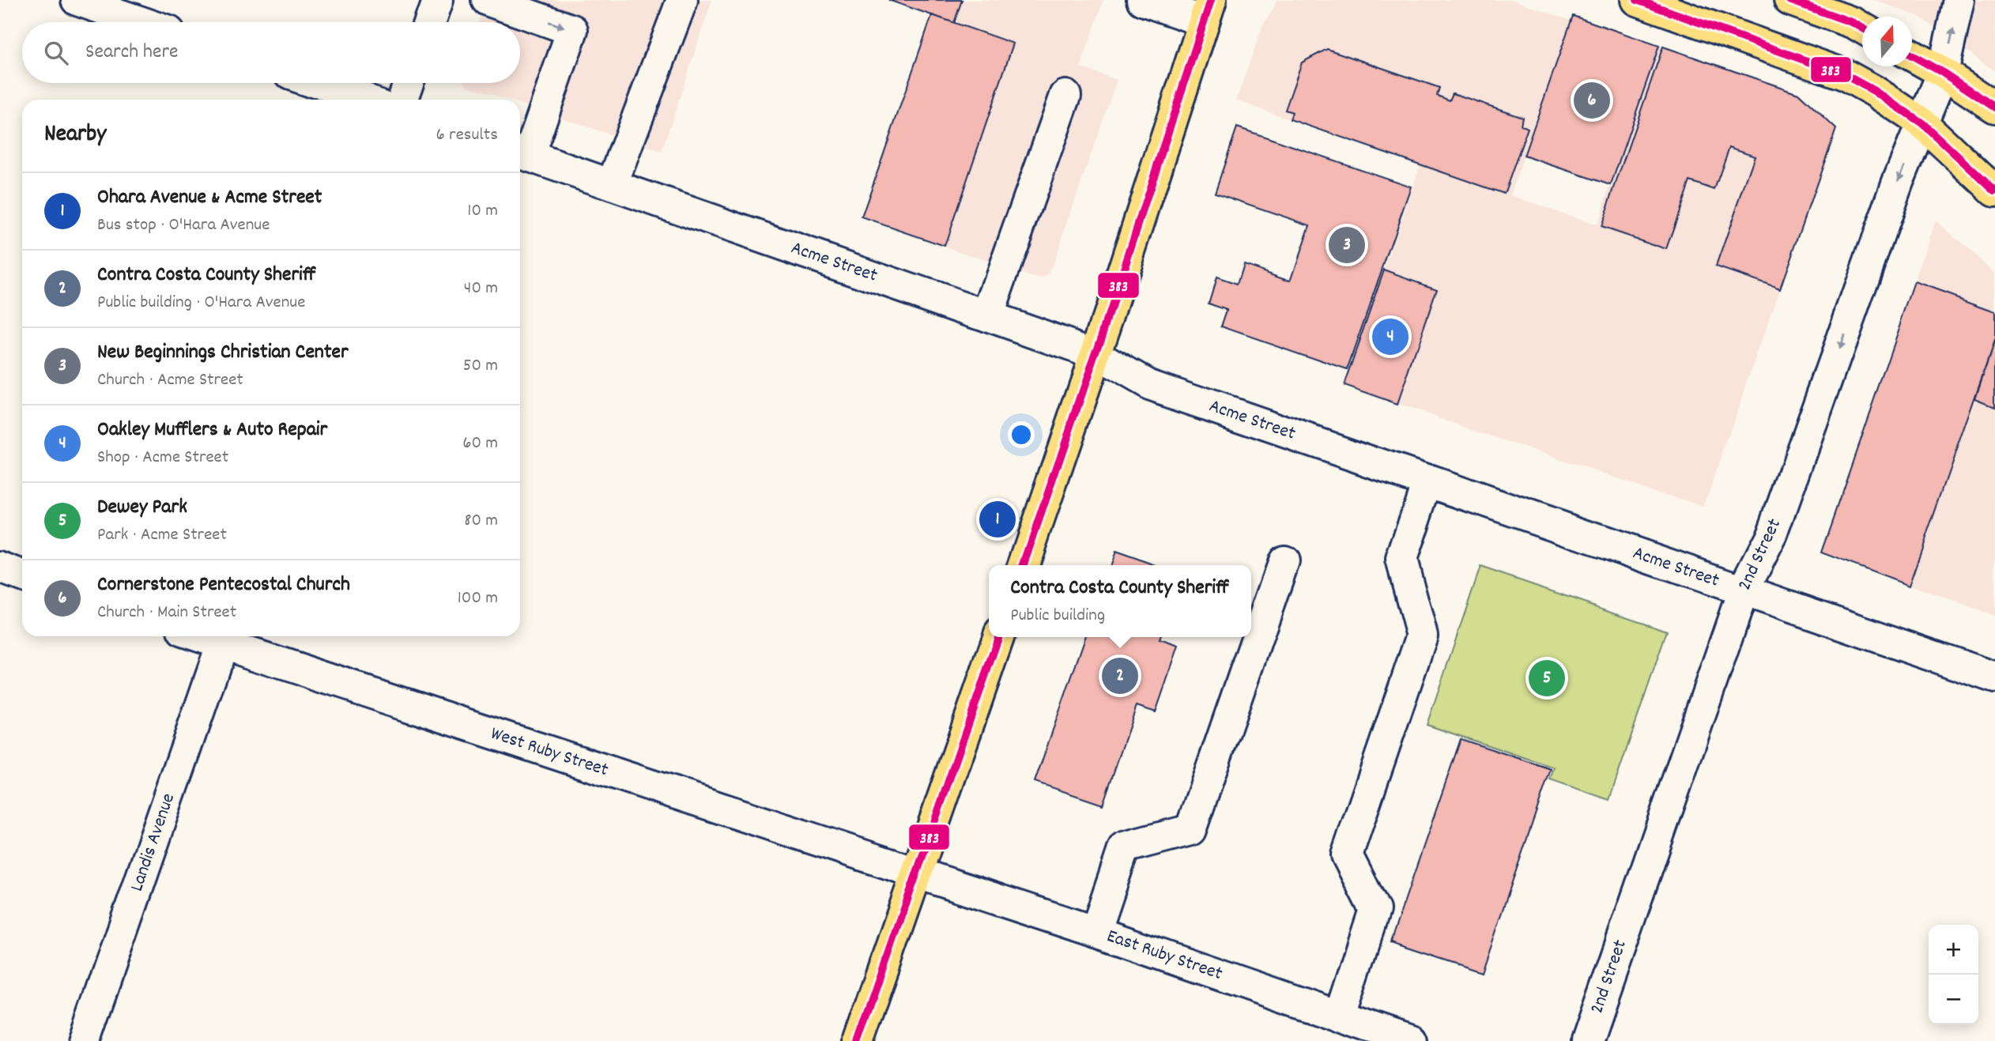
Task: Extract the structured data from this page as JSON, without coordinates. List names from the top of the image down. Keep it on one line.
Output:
{"streets":{"street":["Acme Street","2nd Street","West Ruby Street","Landis Avenue","East Ruby Street"]},"crossings":[["Acme Street","2nd Street"],["West Ruby Street","Landis Avenue"],["West Ruby Street","East Ruby Street"]],"lines":["transit line 383"],"north":"top","page":{"search":"Search here","pins":["6","3","4","1","2","5"],"heading":["Nearby","6 results"],"list":[{"mark":"1","name":"Ohara Avenue & Acme Street","note":"Bus stop · O'Hara Avenue","value":"10 m"},{"mark":"2","name":"Contra Costa County Sheriff","note":"Public building · O'Hara Avenue","value":"40 m"},{"mark":"3","name":"New Beginnings Christian Center","note":"Church · Acme Street","value":"50 m"},{"mark":"4","name":"Oakley Mufflers & Auto Repair","note":"Shop · Acme Street","value":"60 m"},{"mark":"5","name":"Dewey Park","note":"Park · Acme Street","value":"80 m"},{"mark":"6","name":"Cornerstone Pentecostal Church","note":"Church · Main Street","value":"100 m"}],"popup":["Contra Costa County Sheriff","Public building"],"map_buttons":["+","−"]}}
